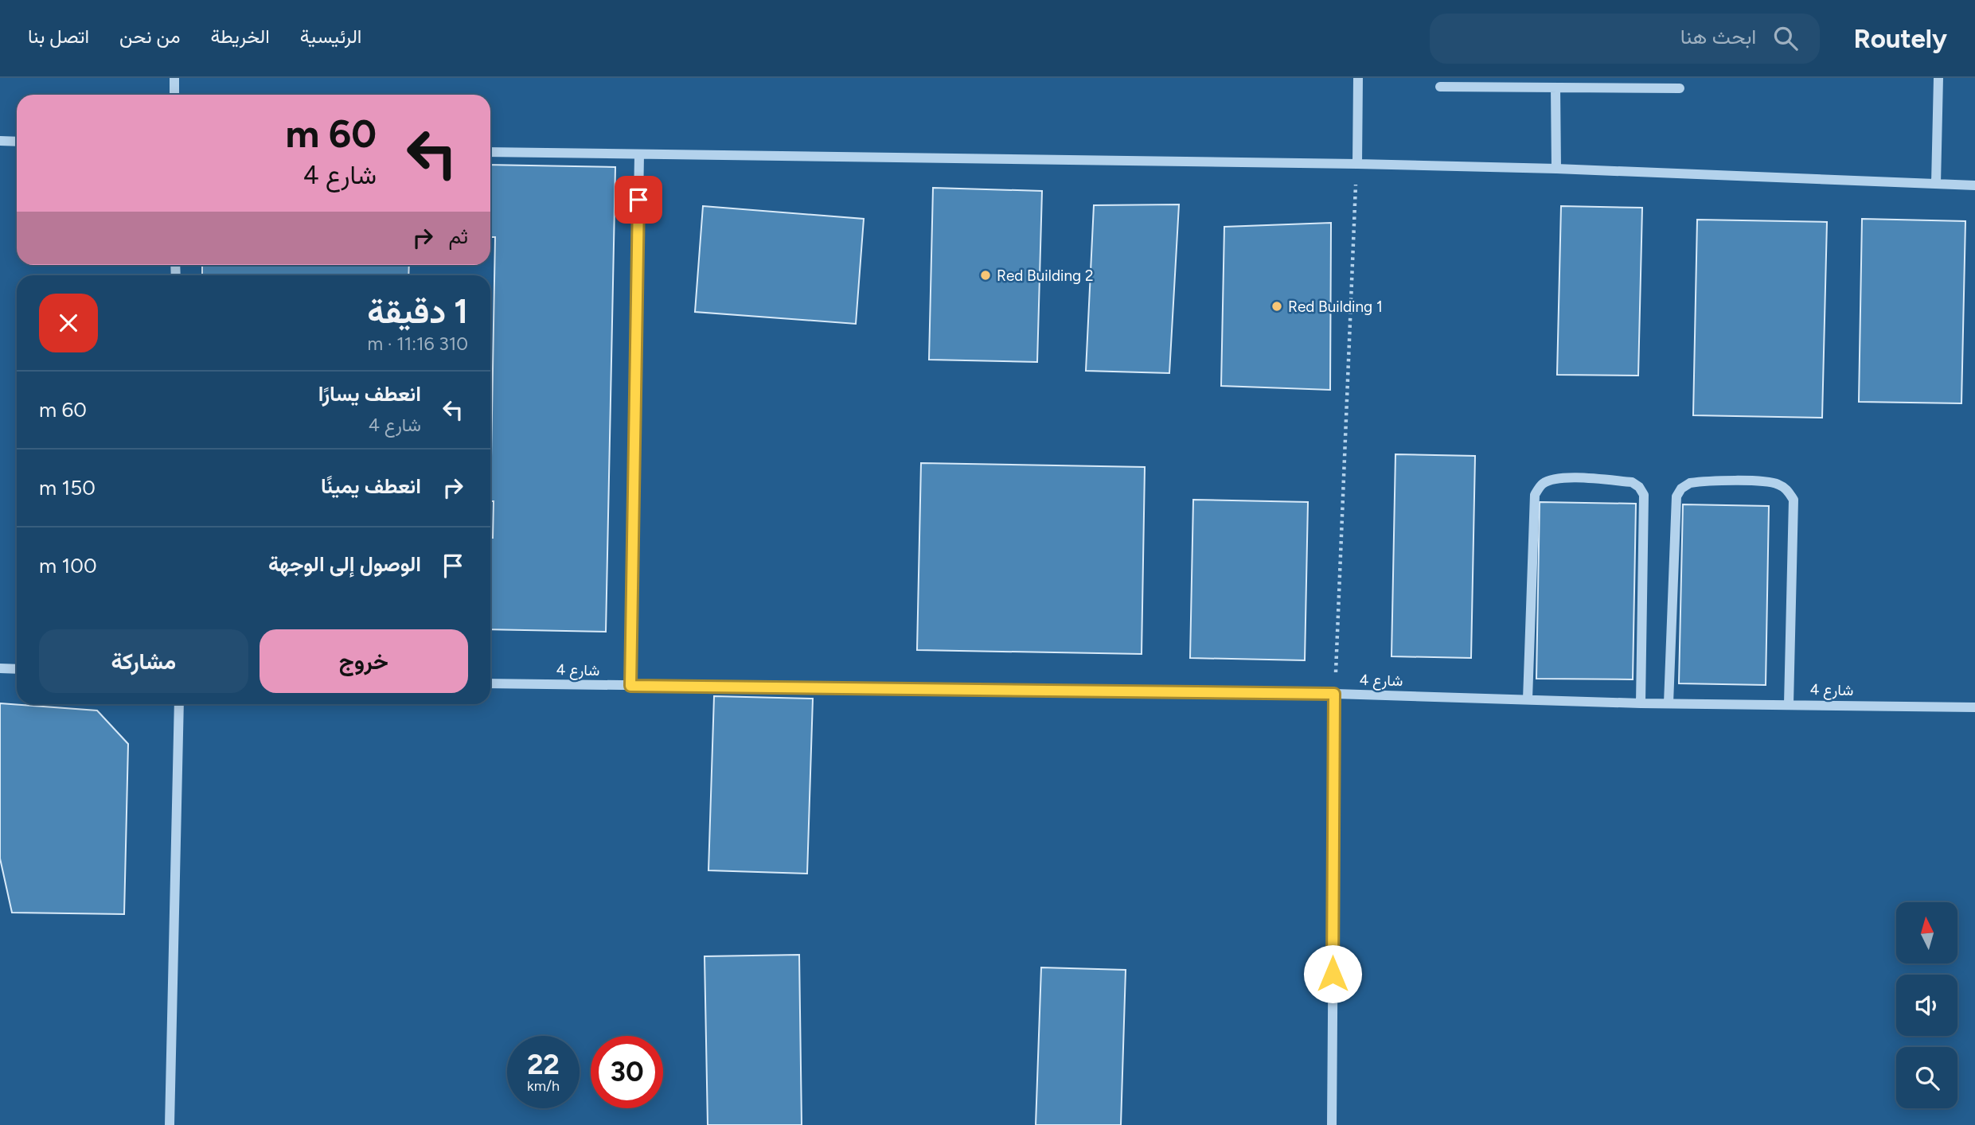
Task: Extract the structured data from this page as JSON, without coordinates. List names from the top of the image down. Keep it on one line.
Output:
{"streets":{"street":["شارع 4"]},"places":["Red Building 2","Red Building 1"],"north":"top","page":{"header":"Routely","search":"ابحث هنا","nav":["الرئيسية","الخريطة","من نحن","اتصل بنا"],"turn":["60 m","شارع 4"],"then":"ثم","heading":["1 دقيقة","310 m · 11:16"],"list":[{"name":"انعطف يسارًا","note":"شارع 4","value":"60 m"},{"name":"انعطف يمينًا","value":"150 m"},{"name":"الوصول إلى الوجهة","value":"100 m"}],"buttons":["خروج","مشاركة"],"speed":"22 km/h","limit":"30"}}
